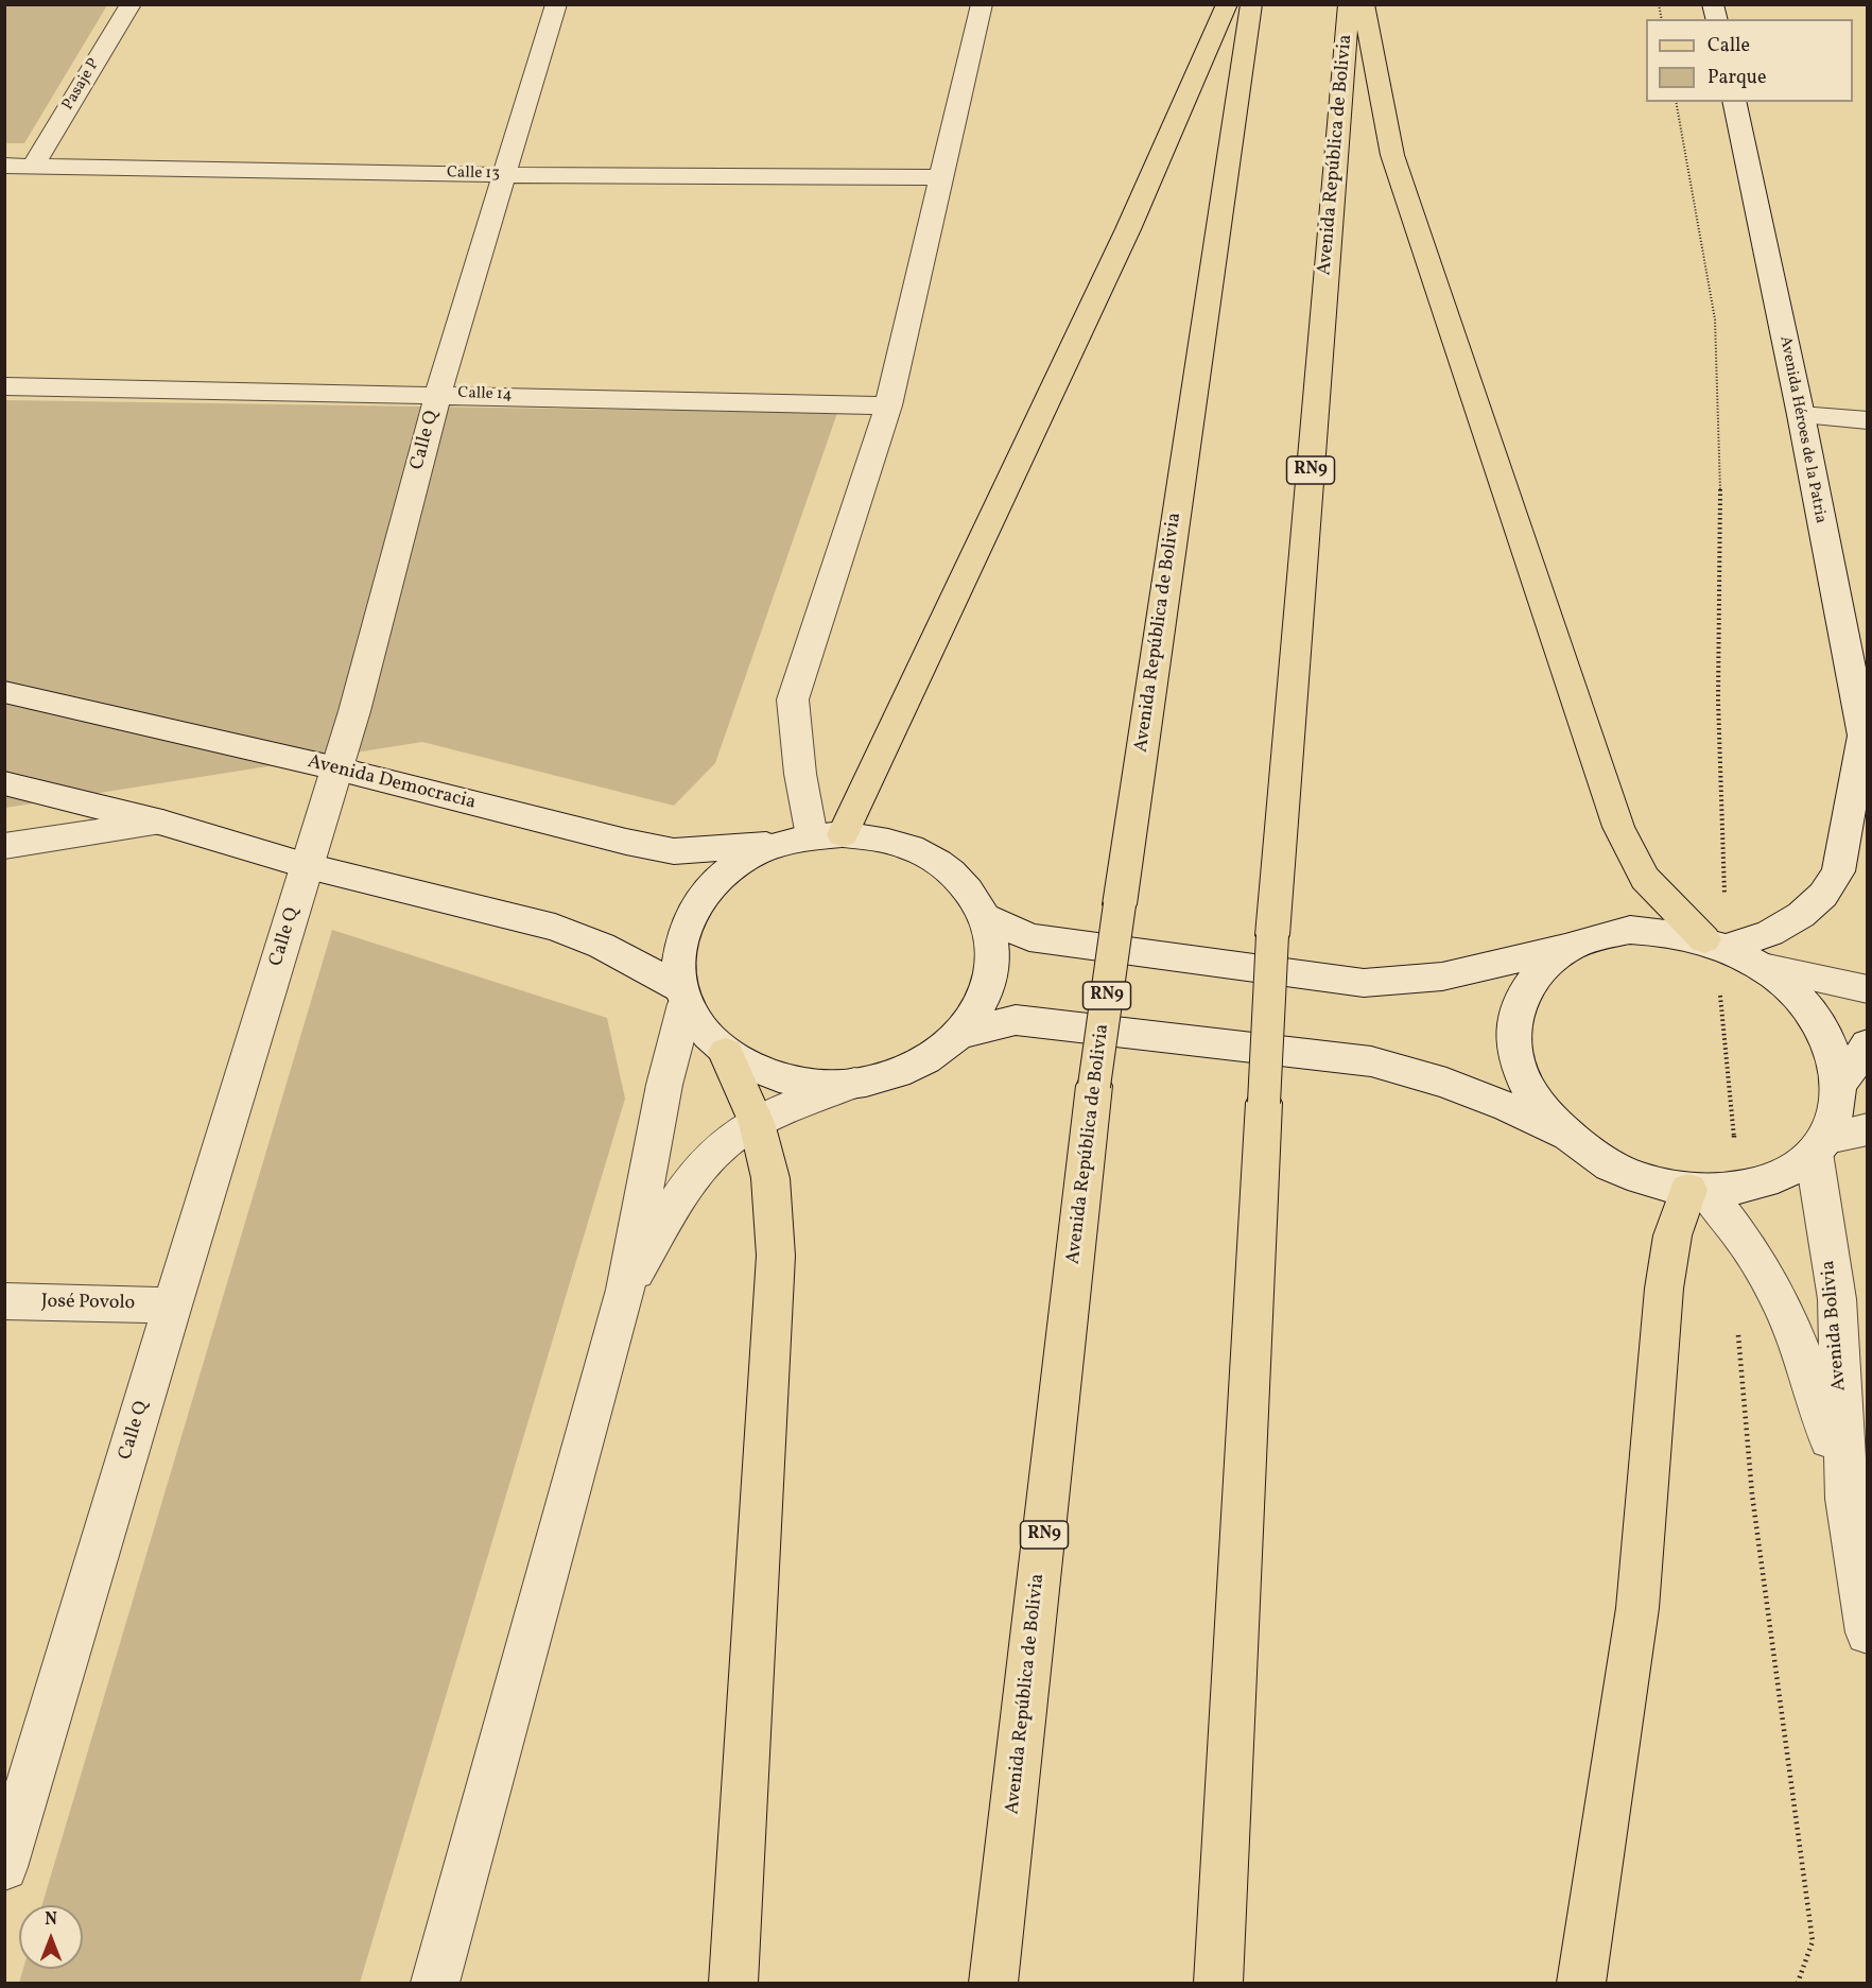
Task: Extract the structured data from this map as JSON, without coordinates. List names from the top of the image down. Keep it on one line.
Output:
{"streets":{"main road":["Avenida República de Bolivia","RN9"],"street":["Pasaje P","Calle 13","Calle 14","Avenida Héroes de la Patria","Calle Q","Avenida Democracia","José Povolo","Avenida Bolivia"]},"crossings":[["Pasaje P","Calle 13"],["Calle 13","Calle Q"],["Calle 14","Calle Q"],["Calle Q","Avenida Democracia"],["Calle Q","José Povolo"]],"legend":["Calle","Parque"],"north":"top"}
